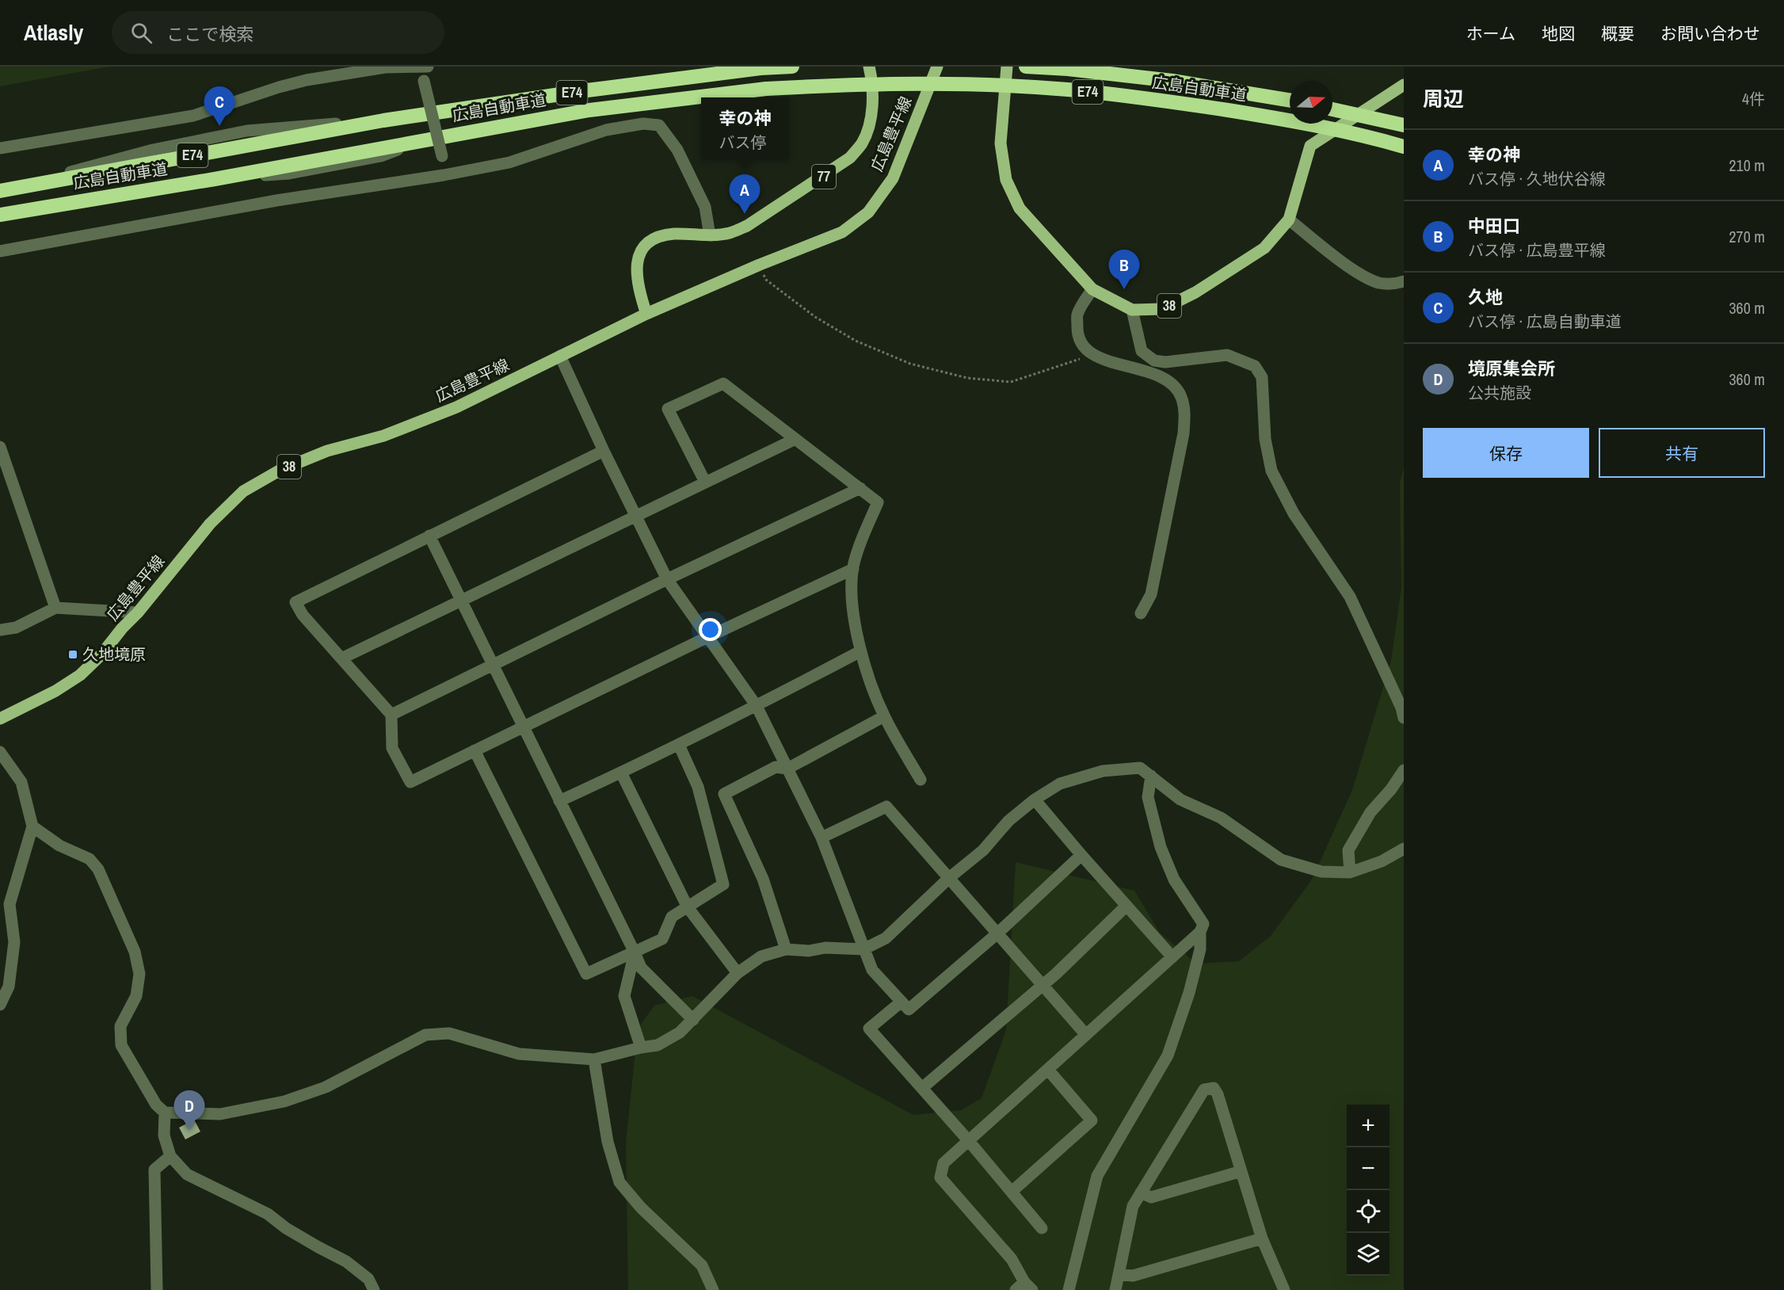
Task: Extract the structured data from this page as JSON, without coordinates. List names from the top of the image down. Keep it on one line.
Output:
{"streets":{"highway":["広島自動車道","E74"],"main road":["広島豊平線","77","38"]},"crossings":[["広島豊平線","77"]],"places":{"transit":["久地境原"]},"north":"right","page":{"header":"Atlasly","search":"ここで検索","nav":["ホーム","地図","概要","お問い合わせ"],"heading":["周辺","4件"],"pins":["C","A","B","D"],"popup":["幸の神","バス停"],"list":[{"mark":"A","name":"幸の神","note":"バス停 · 久地伏谷線","value":"210 m"},{"mark":"B","name":"中田口","note":"バス停 · 広島豊平線","value":"270 m"},{"mark":"C","name":"久地","note":"バス停 · 広島自動車道","value":"360 m"},{"mark":"D","name":"境原集会所","note":"公共施設","value":"360 m"}],"buttons":["保存","共有"],"map_buttons":["+","−"]}}
